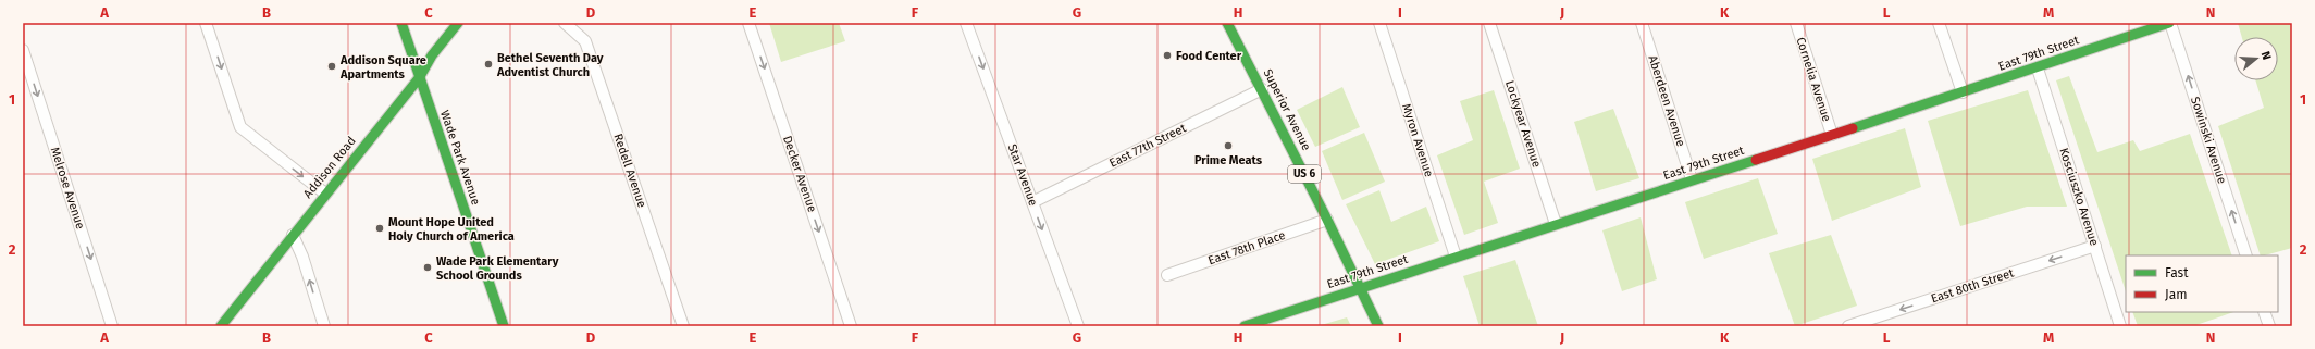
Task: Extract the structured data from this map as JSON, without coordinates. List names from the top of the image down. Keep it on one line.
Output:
{"streets":{"main road":["East 79th Street","Superior Avenue","Wade Park Avenue","Addison Road","US 6"],"street":["Cornelia Avenue","Aberdeen Avenue","Lockyear Avenue","Myron Avenue","Sowinski Avenue","East 77th Street","Redell Avenue","Decker Avenue","Star Avenue","Melrose Avenue","Kosciuszko Avenue","East 78th Place","East 80th Street"]},"crossings":[["East 79th Street","Cornelia Avenue"],["East 79th Street","Aberdeen Avenue"],["East 79th Street","Superior Avenue"],["East 79th Street","Lockyear Avenue"],["East 79th Street","Myron Avenue"],["East 79th Street","Sowinski Avenue"],["East 79th Street","Kosciuszko Avenue"],["Superior Avenue","East 77th Street"],["Superior Avenue","East 78th Place"],["East 77th Street","Star Avenue"],["Wade Park Avenue","Addison Road"],["Kosciuszko Avenue","East 80th Street"]],"one_way":["Sowinski Avenue","Decker Avenue","Star Avenue","Melrose Avenue","East 80th Street"],"places":["Food Center","Bethel Seventh Day Adventist Church","Addison Square Apartments","Prime Meats","Mount Hope United Holy Church of America","Wade Park Elementary School Grounds"],"legend":["Fast","Jam"],"north":"right","grid":{"columns":["A","B","C","D","E","F","G","H","I","J","K","L","M","N"],"rows":["1","2"]}}
